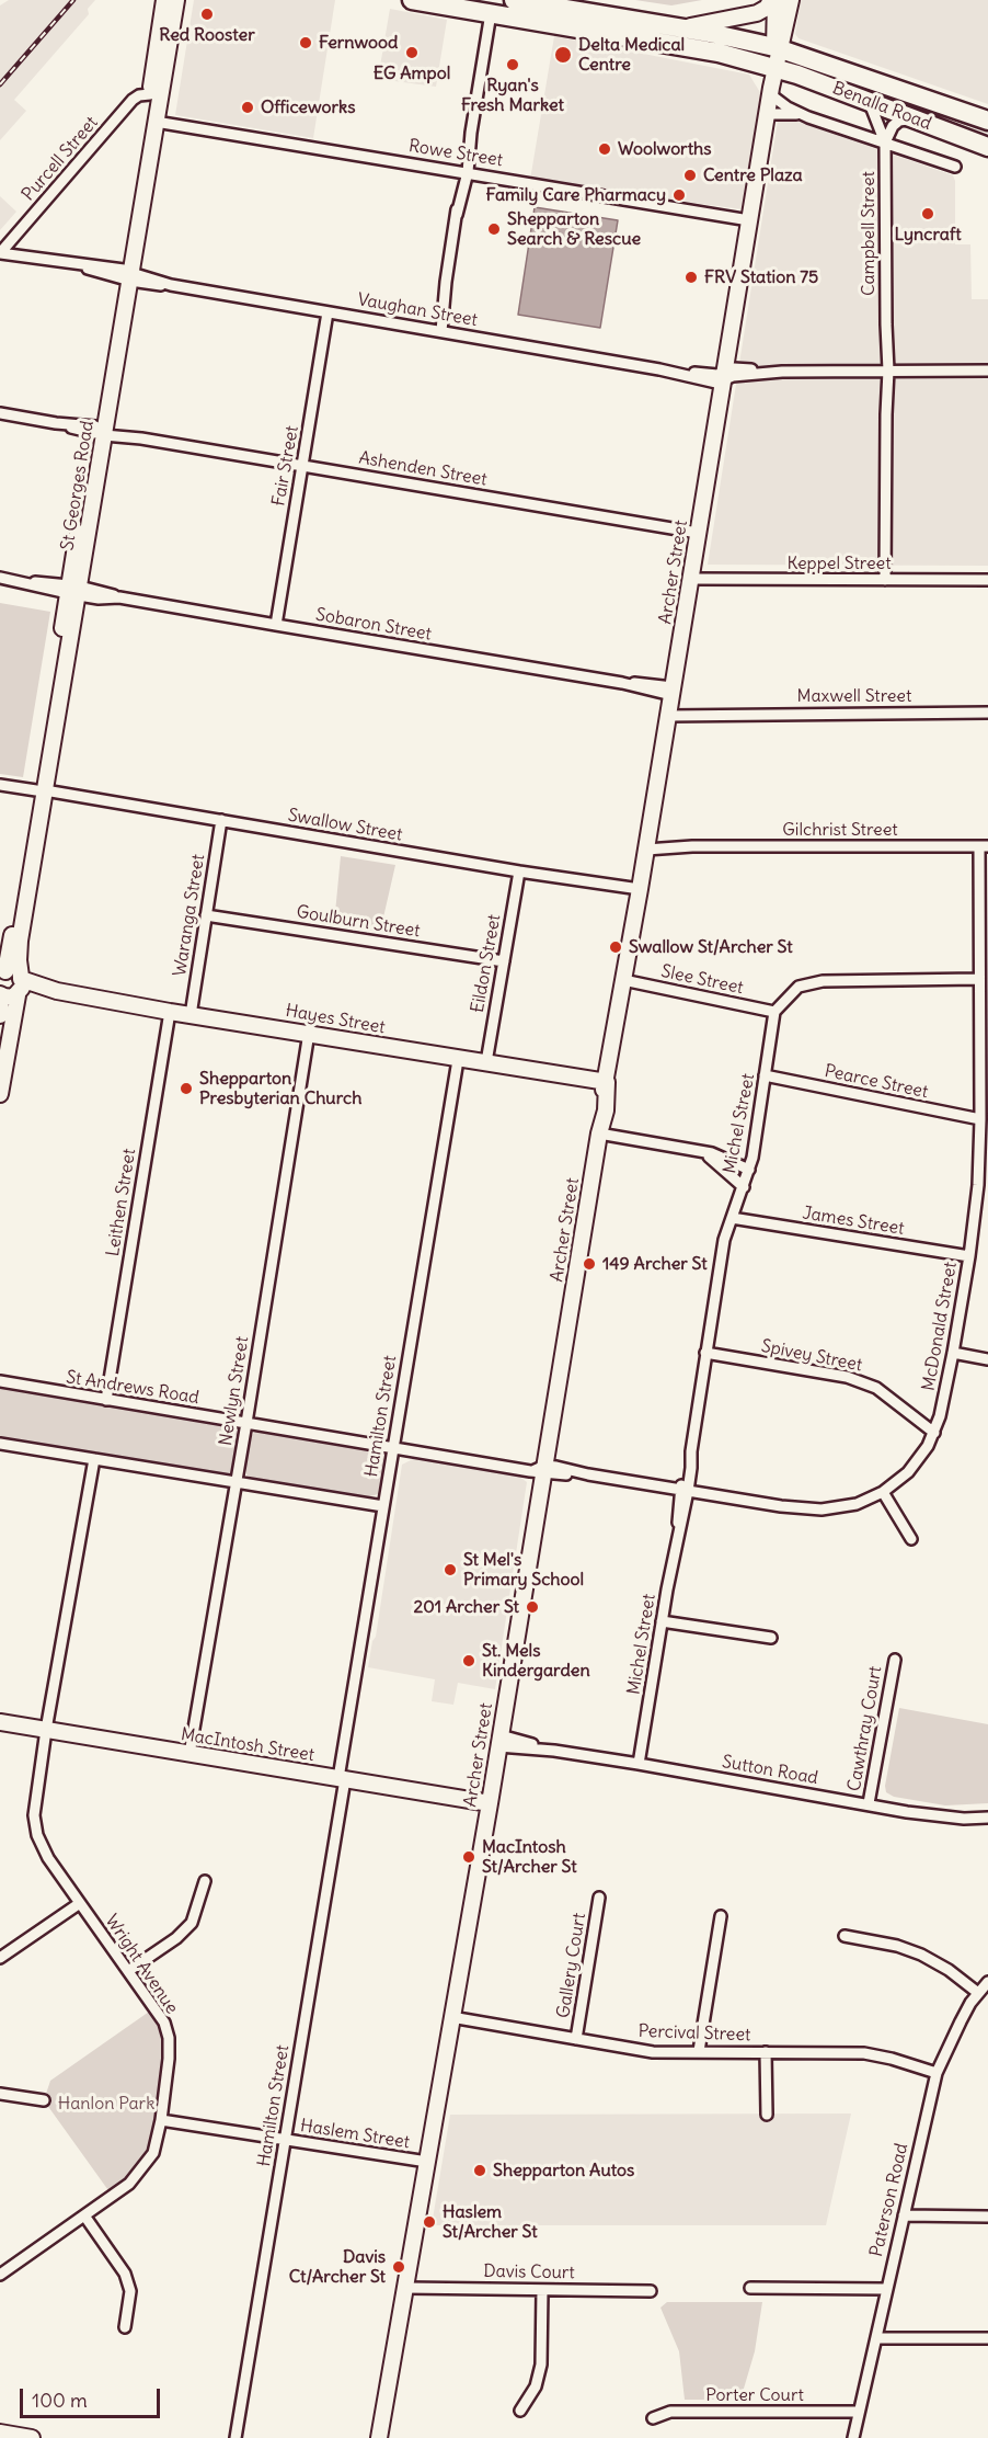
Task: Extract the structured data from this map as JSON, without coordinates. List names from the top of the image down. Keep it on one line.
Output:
{"streets":{"highway":["Benalla Road"],"street":["Rowe Street","Purcell Street","Campbell Street","Vaughan Street","Fair Street","Ashenden Street","St Georges Road","Keppel Street","Archer Street","Sobaron Street","Maxwell Street","Swallow Street","Gilchrist Street","Waranga Street","Goulburn Street","Eildon Street","Slee Street","Hayes Street","Pearce Street","Michel Street","Leithen Street","James Street","McDonald Street","Spivey Street","St Andrews Road","Newlyn Street","Hamilton Street","Cawthray Court","MacIntosh Street","Sutton Road","Wright Avenue","Gallery Court","Percival Street","Haslem Street","Paterson Road","Davis Court","Porter Court"]},"crossings":[["Benalla Road","Campbell Street"],["Benalla Road","Archer Street"],["Rowe Street","St Georges Road"],["Rowe Street","Archer Street"],["Purcell Street","Vaughan Street"],["Purcell Street","St Georges Road"],["Campbell Street","Vaughan Street"],["Campbell Street","Keppel Street"],["Vaughan Street","Fair Street"],["Vaughan Street","St Georges Road"],["Vaughan Street","Archer Street"],["Fair Street","Ashenden Street"],["Fair Street","Sobaron Street"],["Ashenden Street","St Georges Road"],["Ashenden Street","Archer Street"],["St Georges Road","Sobaron Street"],["St Georges Road","Swallow Street"],["St Georges Road","Hayes Street"],["Keppel Street","Archer Street"],["Archer Street","Sobaron Street"],["Archer Street","Maxwell Street"],["Archer Street","Swallow Street"],["Archer Street","Gilchrist Street"],["Archer Street","Slee Street"],["Archer Street","Hayes Street"],["Archer Street","McDonald Street"],["Archer Street","St Andrews Road"],["Archer Street","MacIntosh Street"],["Archer Street","Sutton Road"],["Archer Street","Percival Street"],["Archer Street","Haslem Street"],["Archer Street","Davis Court"],["Sobaron Street","Maxwell Street"],["Swallow Street","Waranga Street"],["Swallow Street","Eildon Street"],["Gilchrist Street","McDonald Street"],["Waranga Street","Goulburn Street"],["Waranga Street","Hayes Street"],["Goulburn Street","Eildon Street"],["Eildon Street","Hayes Street"],["Slee Street","Michel Street"],["Hayes Street","Leithen Street"],["Hayes Street","Newlyn Street"],["Hayes Street","Hamilton Street"],["Pearce Street","Michel Street"],["Pearce Street","McDonald Street"],["Michel Street","James Street"],["Michel Street","McDonald Street"],["Michel Street","Spivey Street"],["Michel Street","Sutton Road"],["Leithen Street","St Andrews Road"],["James Street","McDonald Street"],["McDonald Street","Spivey Street"],["McDonald Street","St Andrews Road"],["St Andrews Road","Newlyn Street"],["St Andrews Road","Hamilton Street"],["Newlyn Street","MacIntosh Street"],["Hamilton Street","MacIntosh Street"],["Hamilton Street","Haslem Street"],["Cawthray Court","Sutton Road"],["MacIntosh Street","Wright Avenue"],["Wright Avenue","Haslem Street"],["Gallery Court","Percival Street"],["Percival Street","Paterson Road"],["Paterson Road","Porter Court"]],"parks":["Hanlon Park"],"places":["Red Rooster","Fernwood","EG Ampol","Delta Medical Centre","Ryan's Fresh Market","Officeworks","Woolworths","Centre Plaza","Family Care Pharmacy","Lyncraft","Shepparton Search & Rescue","FRV Station 75","Swallow St/Archer St","Shepparton Presbyterian Church","149 Archer St","St Mel's Primary School","201 Archer St","St. Mels Kindergarden","MacIntosh St/Archer St","Shepparton Autos","Haslem St/Archer St","Davis Ct/Archer St"],"scale_bar":"100 m"}
